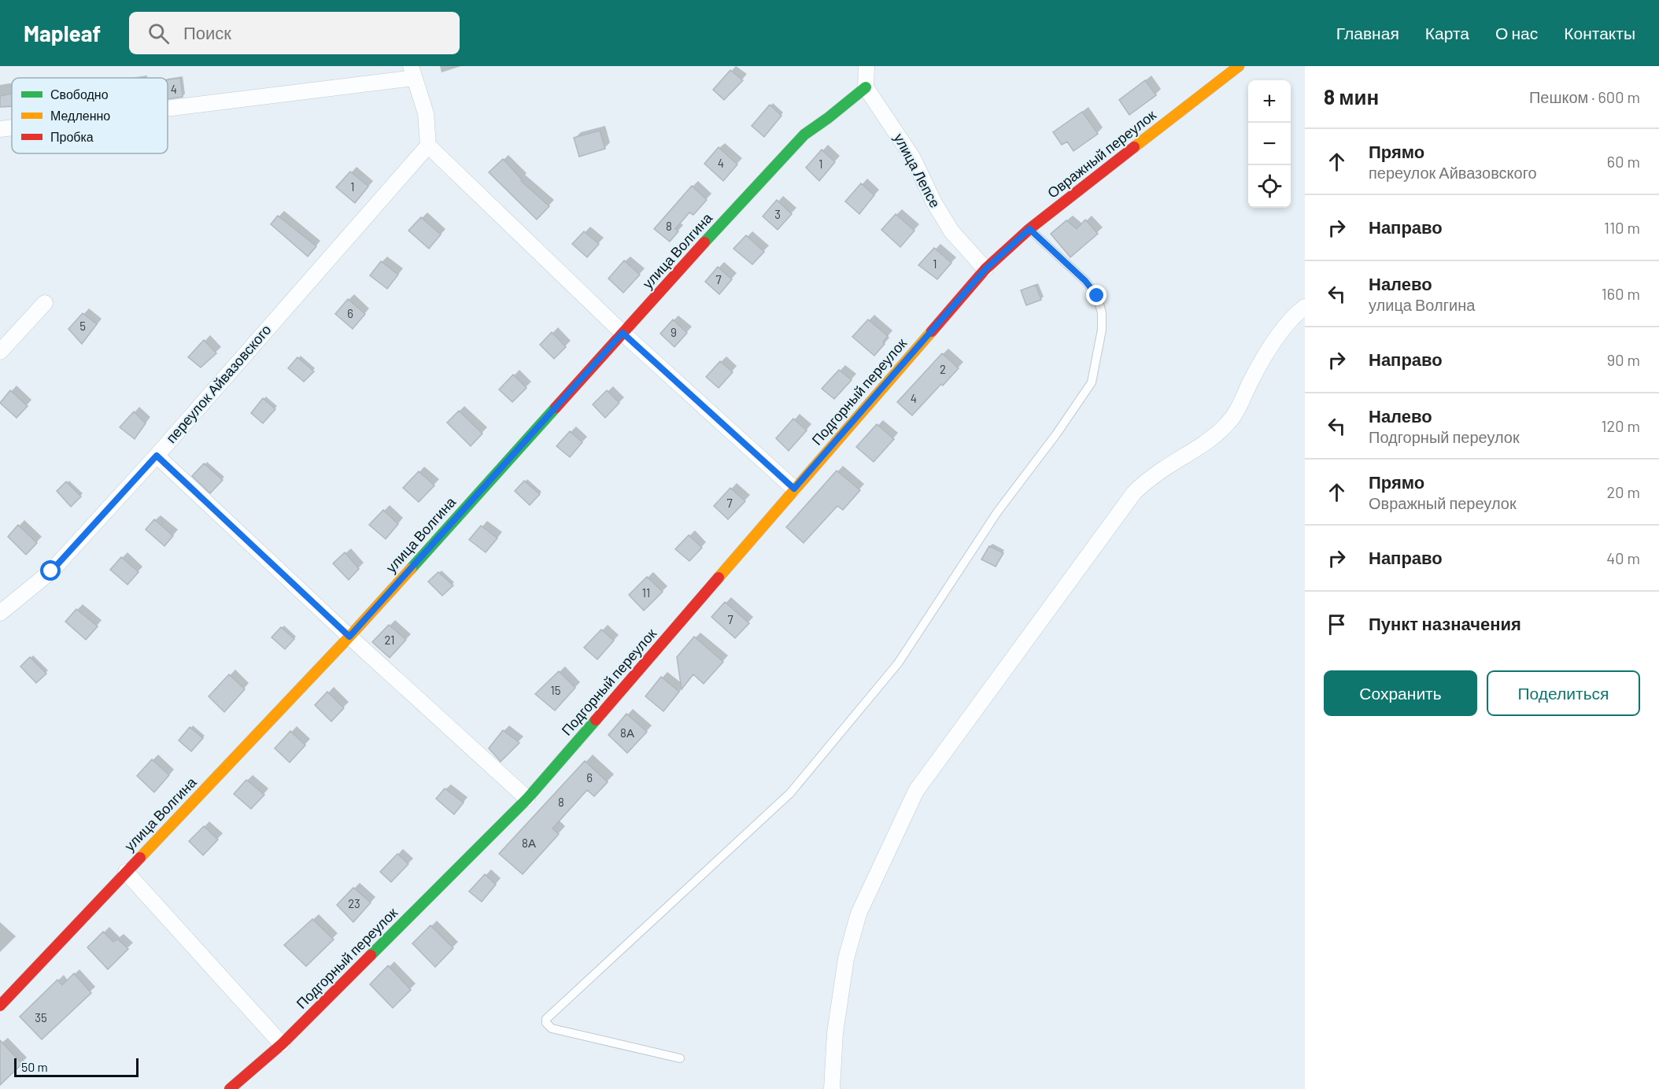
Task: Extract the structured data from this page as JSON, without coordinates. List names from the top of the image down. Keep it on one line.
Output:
{"streets":{"street":["Овражный переулок","улица Лепсе","улица Волгина","переулок Айвазовского","Подгорный переулок"]},"crossings":[["Овражный переулок","улица Лепсе"],["Овражный переулок","Подгорный переулок"],["улица Лепсе","улица Волгина"],["улица Лепсе","Подгорный переулок"]],"house_numbers":["4","4","1","1","3","8","1","7","6","5","9","2","4","7","11","7","21","15","8А","6","8","8А","23","35"],"legend":["Свободно","Медленно","Пробка"],"scale_bar":"50 m","page":{"header":"Mapleaf","search":"Поиск","nav":["Главная","Карта","О нас","Контакты"],"heading":["8 мин","Пешком · 600 m"],"map_buttons":["+","−"],"list":[["Прямо","переулок Айвазовского","60 m"],["Направо","110 m"],["Налево","улица Волгина","160 m"],["Направо","90 m"],["Налево","Подгорный переулок","120 m"],["Прямо","Овражный переулок","20 m"],["Направо","40 m"],"Пункт назначения"],"buttons":["Сохранить","Поделиться"],"scale":"50 m"}}
